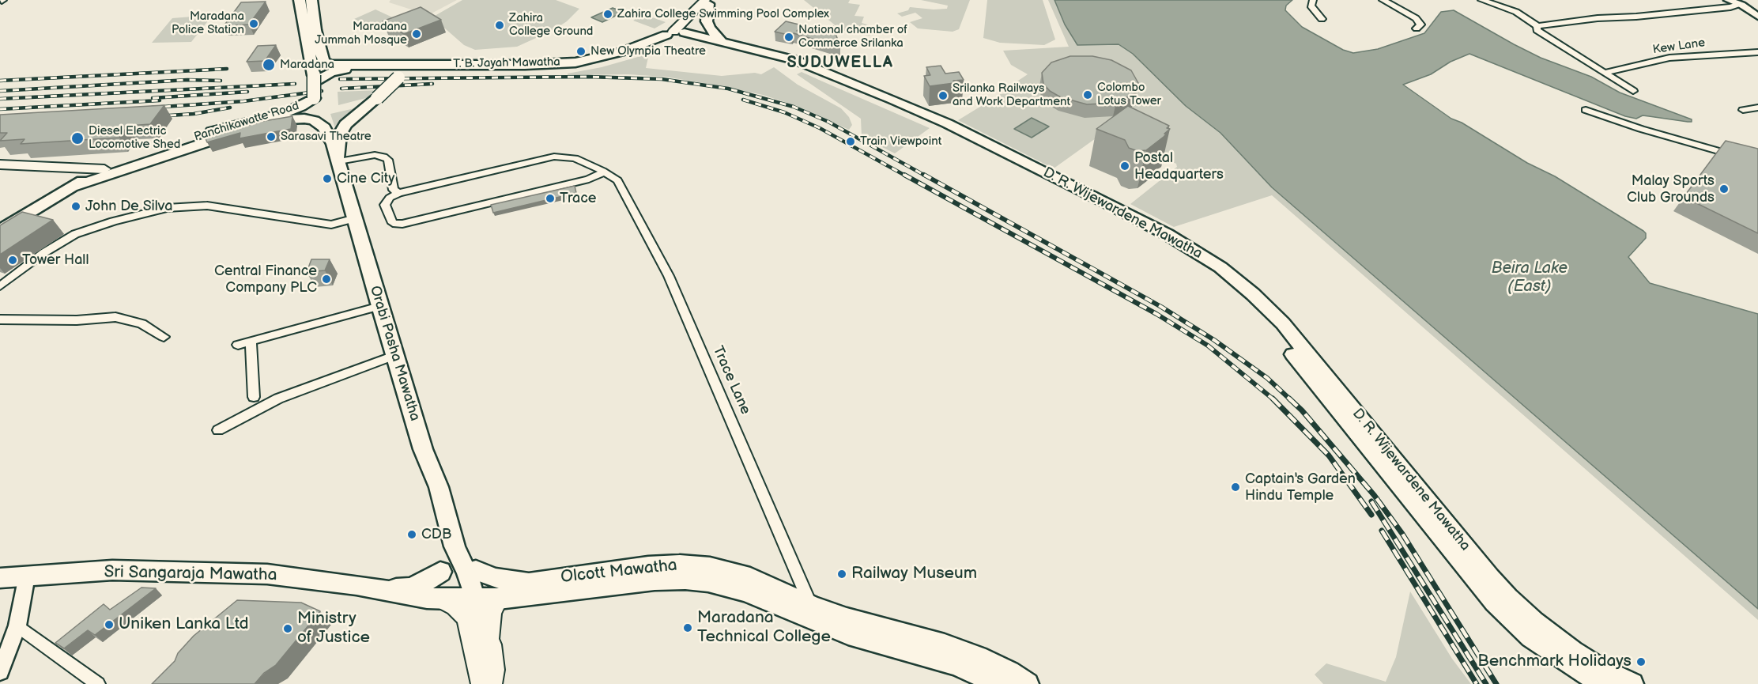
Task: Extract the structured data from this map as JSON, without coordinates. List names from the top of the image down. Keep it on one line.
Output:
{"streets":{"highway":["Olcott Mawatha","Sri Sangaraja Mawatha"],"main road":["T. B. Jayah Mawatha","Panchikawatte Road","D. R. Wijewardene Mawatha","Orabi Pasha Mawatha"],"street":["Kew Lane","Trace Lane"]},"crossings":[["T. B. Jayah Mawatha","D. R. Wijewardene Mawatha"],["Panchikawatte Road","Orabi Pasha Mawatha"],["Orabi Pasha Mawatha","Olcott Mawatha"],["Orabi Pasha Mawatha","Sri Sangaraja Mawatha"],["Trace Lane","Olcott Mawatha"],["Olcott Mawatha","Sri Sangaraja Mawatha"]],"districts":["SUDUWELLA"],"water":["Beira Lake (East)"],"places":["Zahira College Swimming Pool Complex","Maradana Police Station","Zahira College Ground","Maradana Jummah Mosque","National chamber of Commerce Srilanka","New Olympia Theatre","Maradana","Colombo Lotus Tower","Srilanka Railways and Work Department","Sarasavi Theatre","Diesel Electric Locomotive Shed","Train Viewpoint","Postal Headquarters","Cine City","Malay Sports Club Grounds","Trace","John De Silva","Tower Hall","Central Finance Company PLC","Captain's Garden Hindu Temple","CDB","Railway Museum","Uniken Lanka Ltd","Maradana Technical College","Ministry of Justice","Benchmark Holidays"]}
